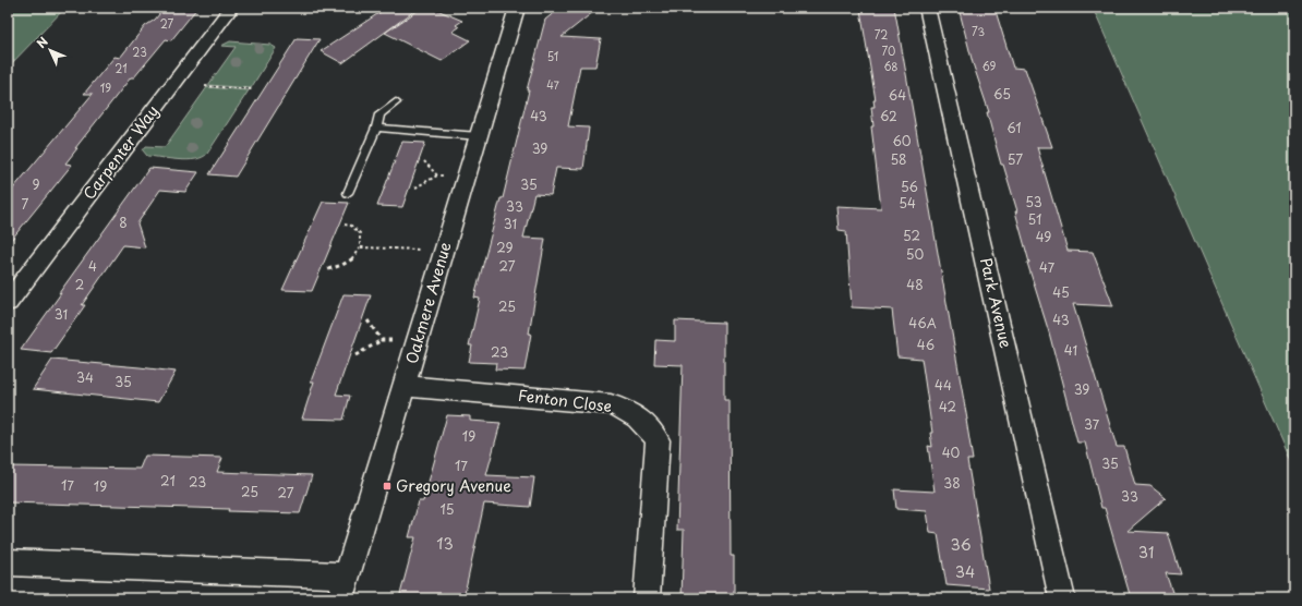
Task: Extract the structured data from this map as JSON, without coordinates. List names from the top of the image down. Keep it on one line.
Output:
{"streets":{"street":["Carpenter Way","Oakmere Avenue","Park Avenue","Fenton Close"]},"crossings":[["Oakmere Avenue","Fenton Close"]],"places":{"transit":["Gregory Avenue"]},"house_numbers":["27","73","72","70","23","51","68","69","21","47","19","65","64","43","62","61","60","39","58","57","9","35","56","53","54","7","33","51","8","31","52","49","29","50","4","27","47","2","48","45","25","31","43","46A","46","41","23","34","35","44","39","42","37","19","40","35","17","21","23","38","17","19","25","27","33","15","13","36","31","34"],"north":"top left"}
